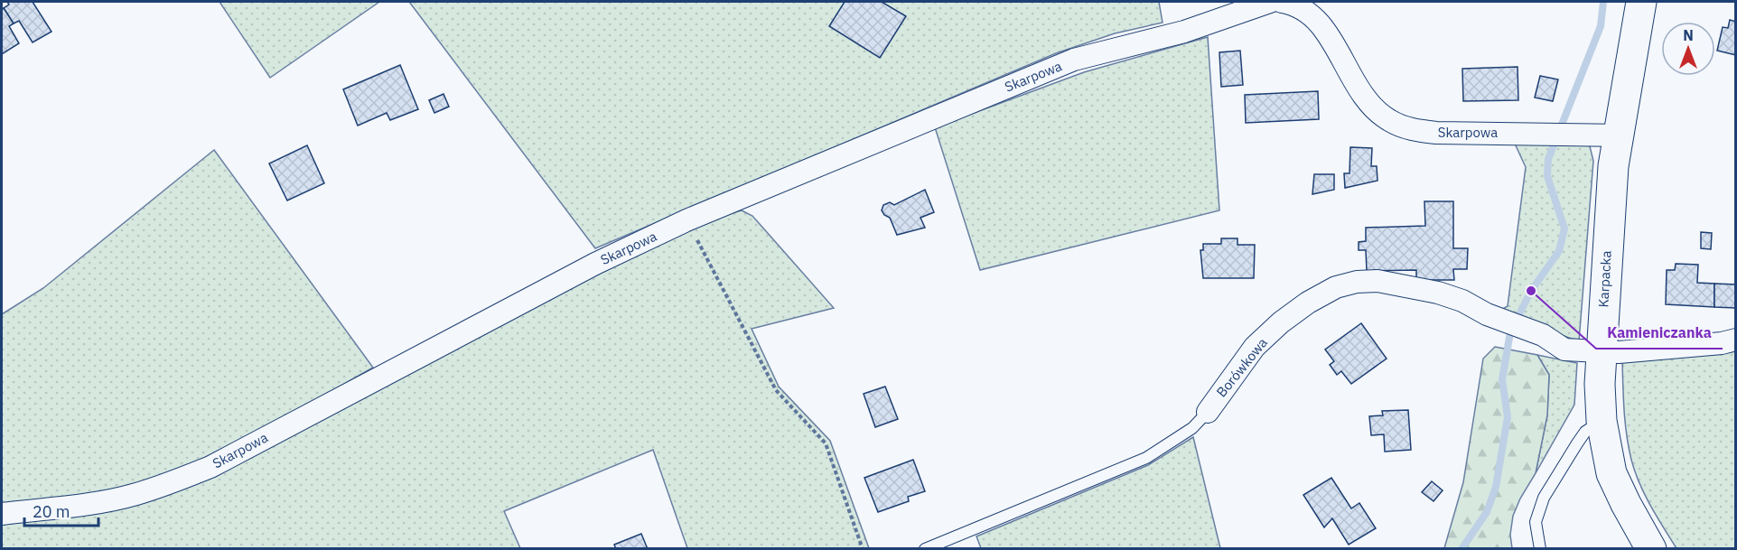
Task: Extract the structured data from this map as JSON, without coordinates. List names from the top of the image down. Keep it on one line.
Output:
{"streets":{"street":["Skarpowa","Karpacka","Borówkowa"]},"crossings":[["Skarpowa","Karpacka"],["Karpacka","Borówkowa"]],"places":["Kamieniczanka"],"scale_bar":"20 m","north":"top"}
